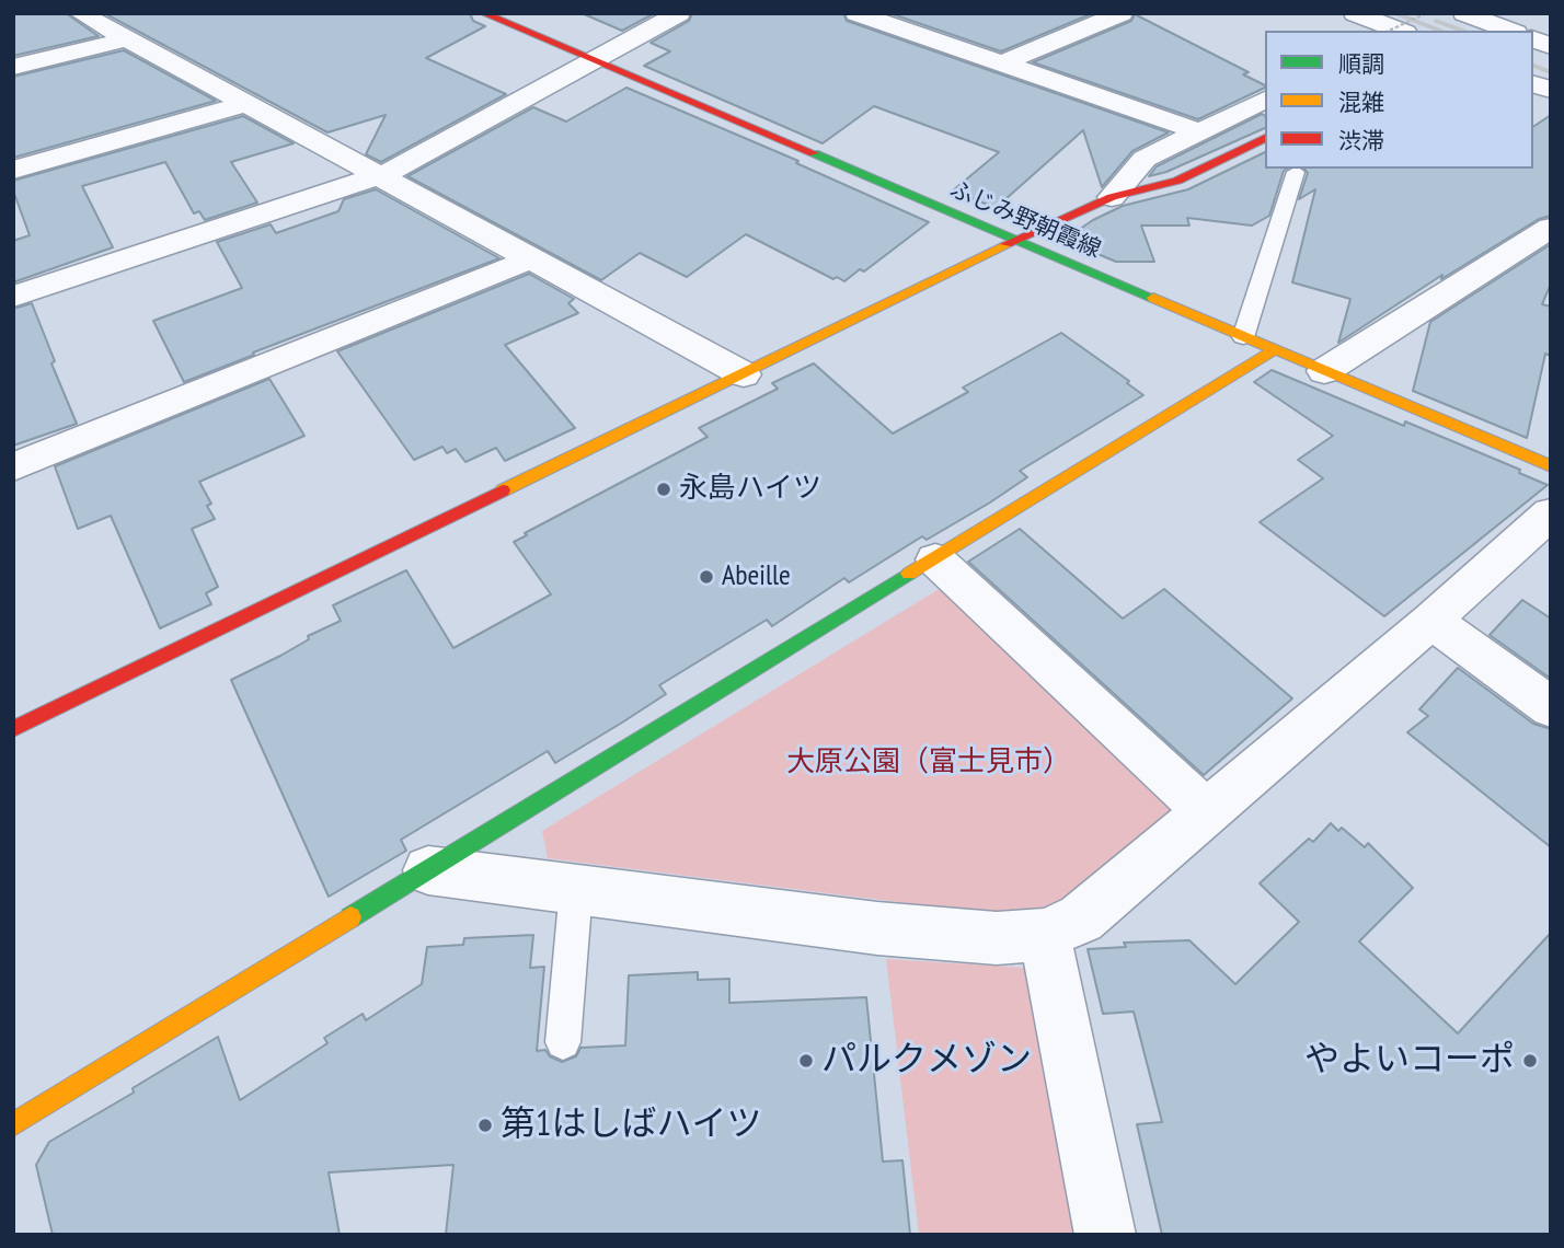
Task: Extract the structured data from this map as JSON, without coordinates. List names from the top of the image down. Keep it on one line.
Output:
{"streets":{"street":["ふじみ野朝霞線"]},"parks":["大原公園（富士見市）"],"places":["永島ハイツ","Abeille","パルクメゾン","やよいコーポ","第1はしばハイツ"],"legend":["順調","混雑","渋滞"]}
